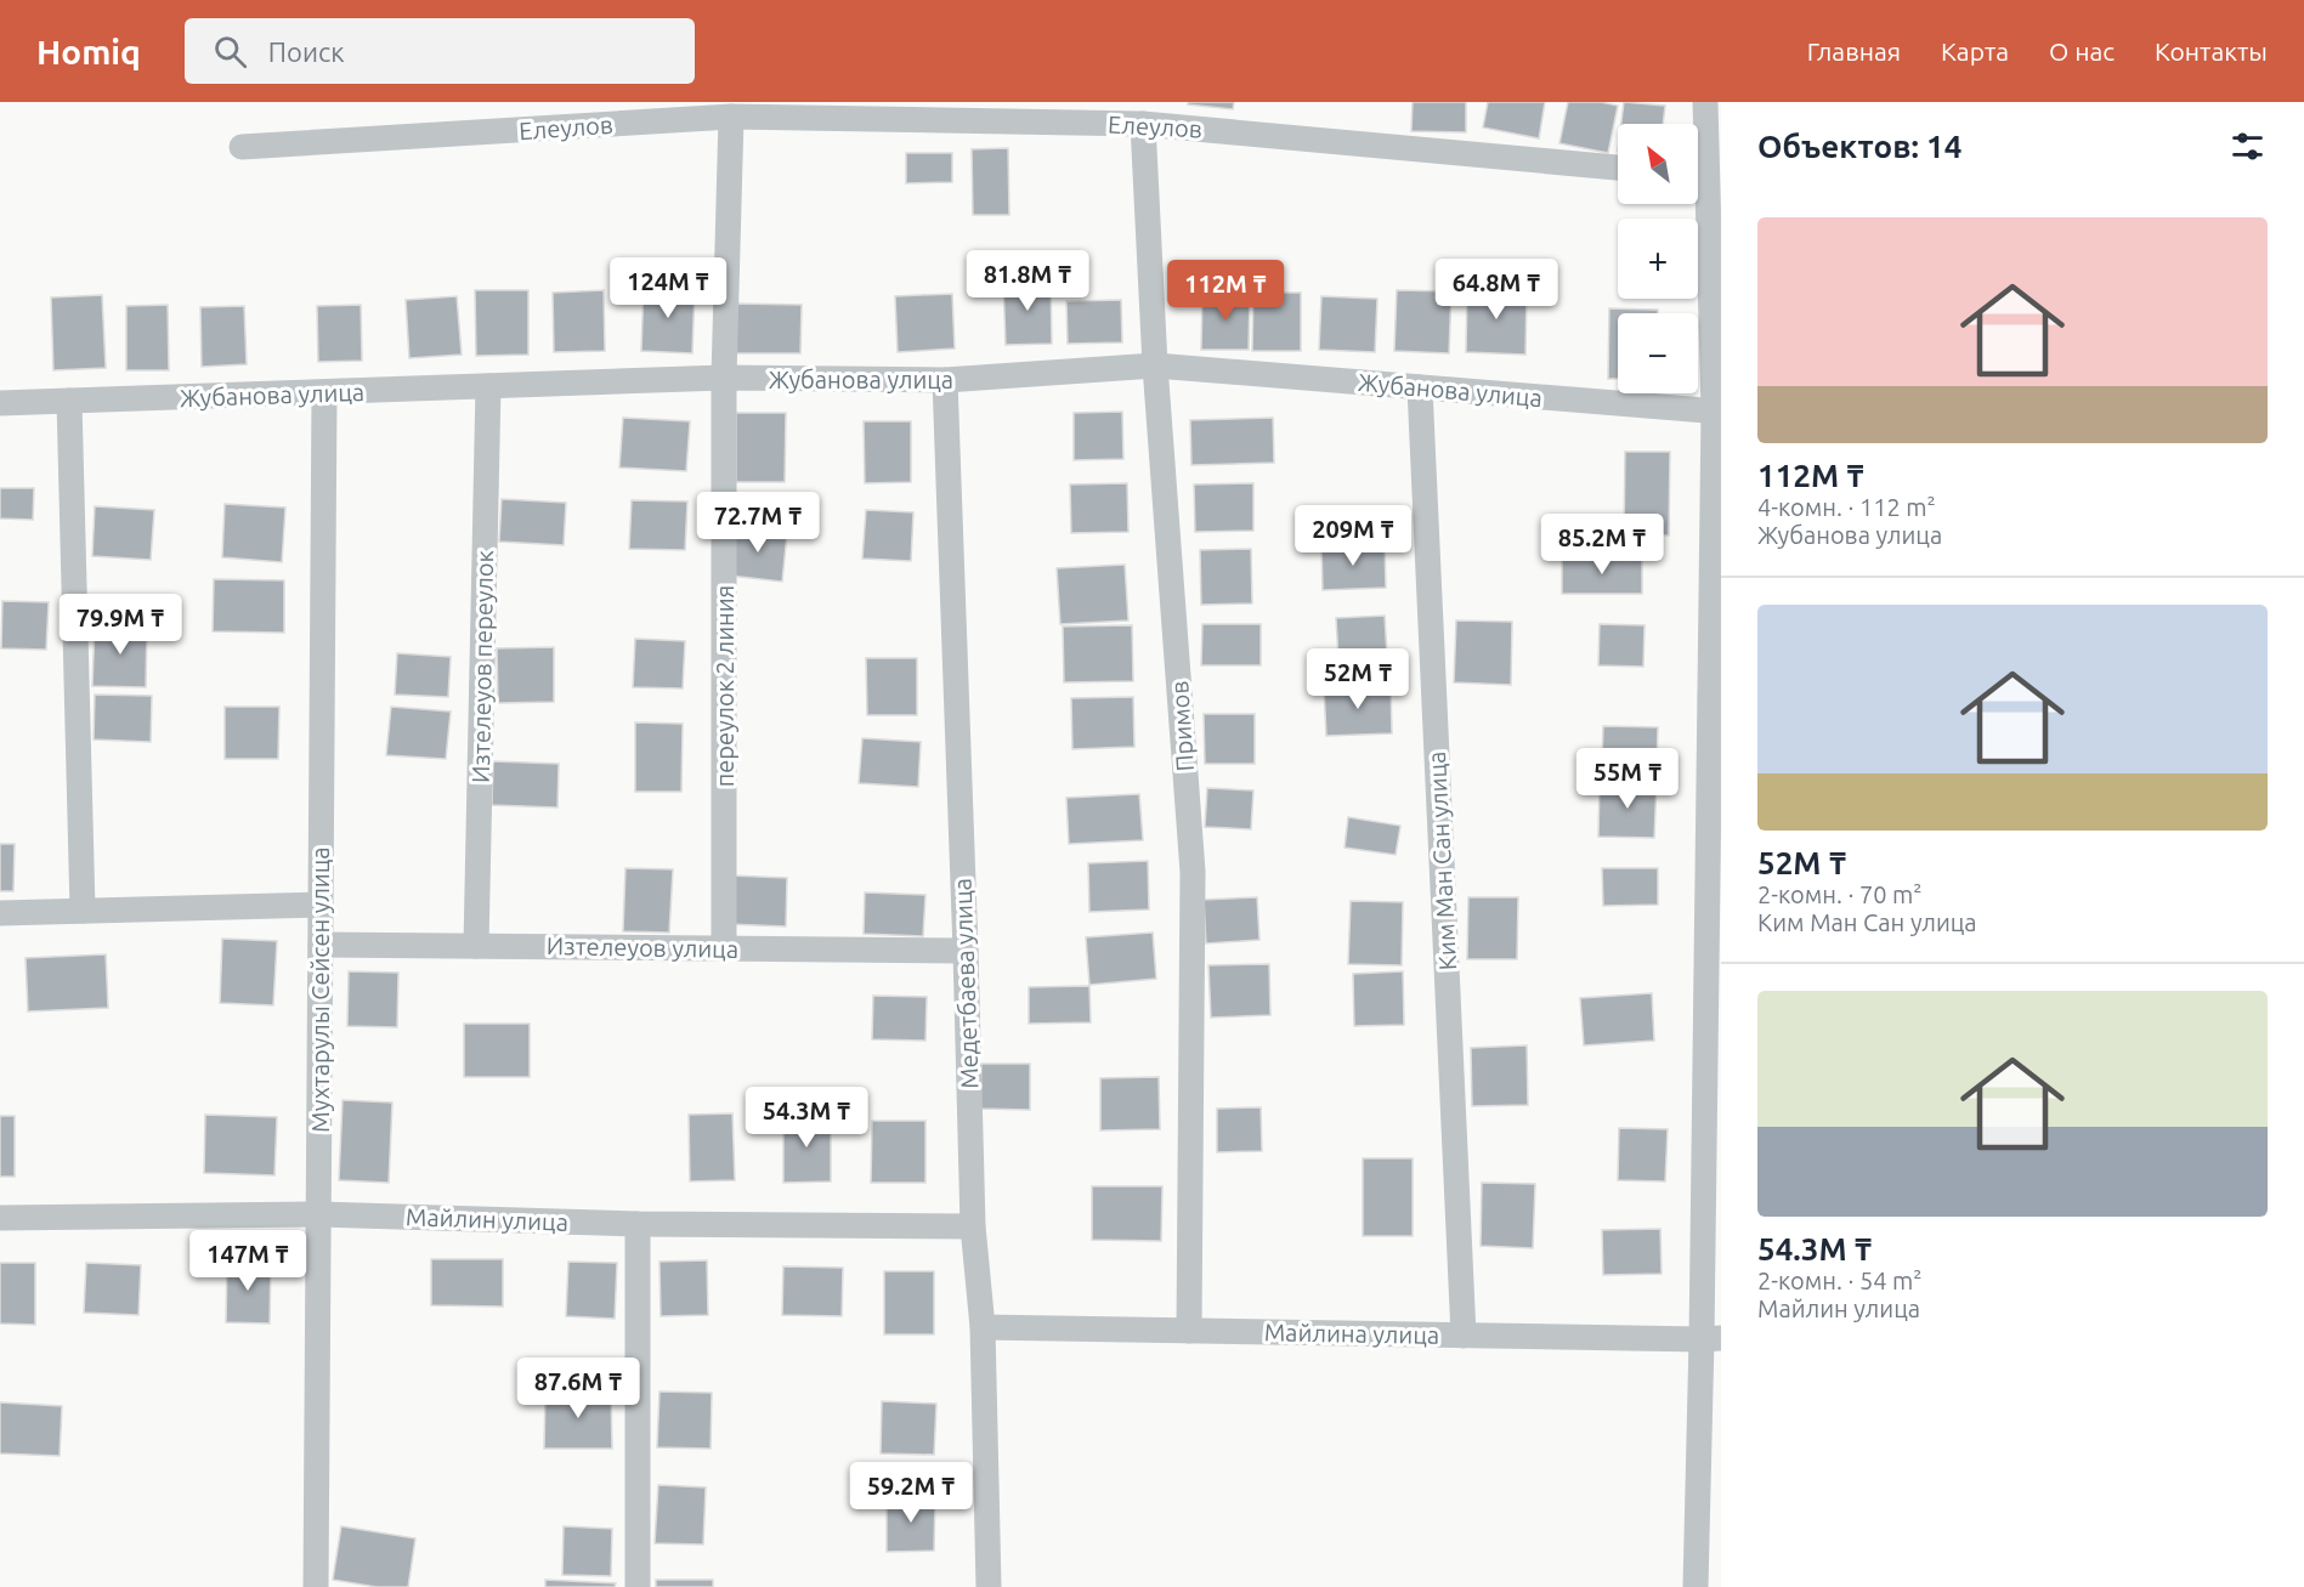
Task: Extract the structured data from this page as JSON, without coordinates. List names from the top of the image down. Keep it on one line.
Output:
{"streets":{"street":["Елеулов","Жубанова улица","Изтелеуов переулок","переулок 2 линия","Примов","Ким Ман Сан улица","Изтелеуов улица","Медетбаева улица","Мухтарулы Сейсен улица","Майлин улица","Майлина улица"]},"crossings":[["Елеулов","переулок 2 линия"],["Елеулов","Примов"],["Жубанова улица","Изтелеуов переулок"],["Жубанова улица","переулок 2 линия"],["Жубанова улица","Примов"],["Жубанова улица","Ким Ман Сан улица"],["Жубанова улица","Медетбаева улица"],["Жубанова улица","Мухтарулы Сейсен улица"],["Изтелеуов переулок","Изтелеуов улица"],["переулок 2 линия","Изтелеуов улица"],["Примов","Майлина улица"],["Ким Ман Сан улица","Майлина улица"],["Изтелеуов улица","Медетбаева улица"],["Изтелеуов улица","Мухтарулы Сейсен улица"],["Медетбаева улица","Майлин улица"],["Медетбаева улица","Майлина улица"],["Мухтарулы Сейсен улица","Майлин улица"]],"north":"top left","page":{"header":"Homiq","search":"Поиск","nav":["Главная","Карта","О нас","Контакты"],"heading":"Объектов: 14","map_buttons":["+","−"],"list":[{"name":"112M ₸","note":"4-комн. · 112 m² · Жубанова улица"},{"name":"52M ₸","note":"2-комн. · 70 m² · Ким Ман Сан улица"},{"name":"54.3M ₸","note":"2-комн. · 54 m² · Майлин улица"}],"price":["81.8M ₸","124M ₸","64.8M ₸","112M ₸","72.7M ₸","209M ₸","85.2M ₸","79.9M ₸","52M ₸","55M ₸","54.3M ₸","147M ₸","87.6M ₸","59.2M ₸"]}}
